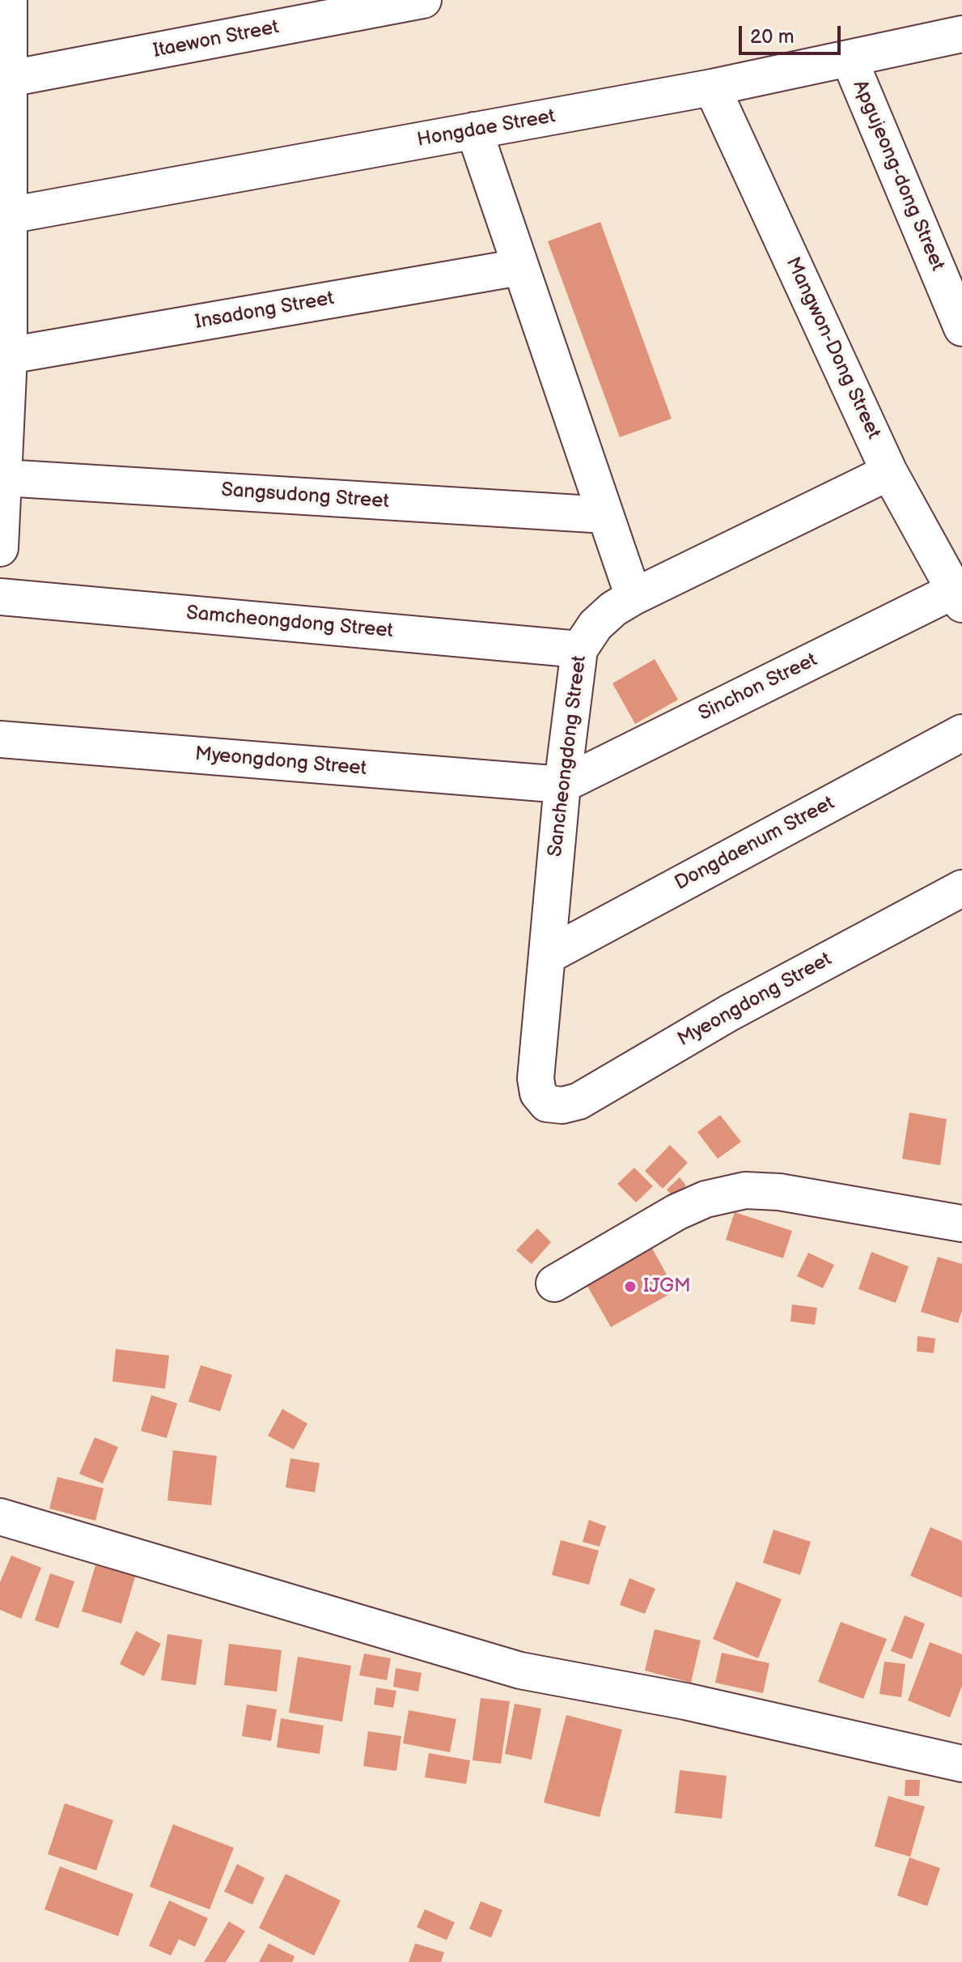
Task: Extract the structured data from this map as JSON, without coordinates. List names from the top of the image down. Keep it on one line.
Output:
{"streets":{"street":["Itaewon Street","Hongdae Street","Apgujeong-dong Street","Insadong Street","Mangwon-Dong Street","Sangsudong Street","Samcheongdong Street","Sinchon Street","Sancheongdong Street","Myeongdong Street","Dongdaenum Street"]},"crossings":[["Hongdae Street","Apgujeong-dong Street"],["Hongdae Street","Mangwon-Dong Street"],["Mangwon-Dong Street","Sinchon Street"],["Mangwon-Dong Street","Sancheongdong Street"],["Samcheongdong Street","Sancheongdong Street"],["Sinchon Street","Sancheongdong Street"],["Sinchon Street","Myeongdong Street"],["Sancheongdong Street","Myeongdong Street"],["Sancheongdong Street","Dongdaenum Street"]],"places":["IJGM"],"scale_bar":"20 m"}
